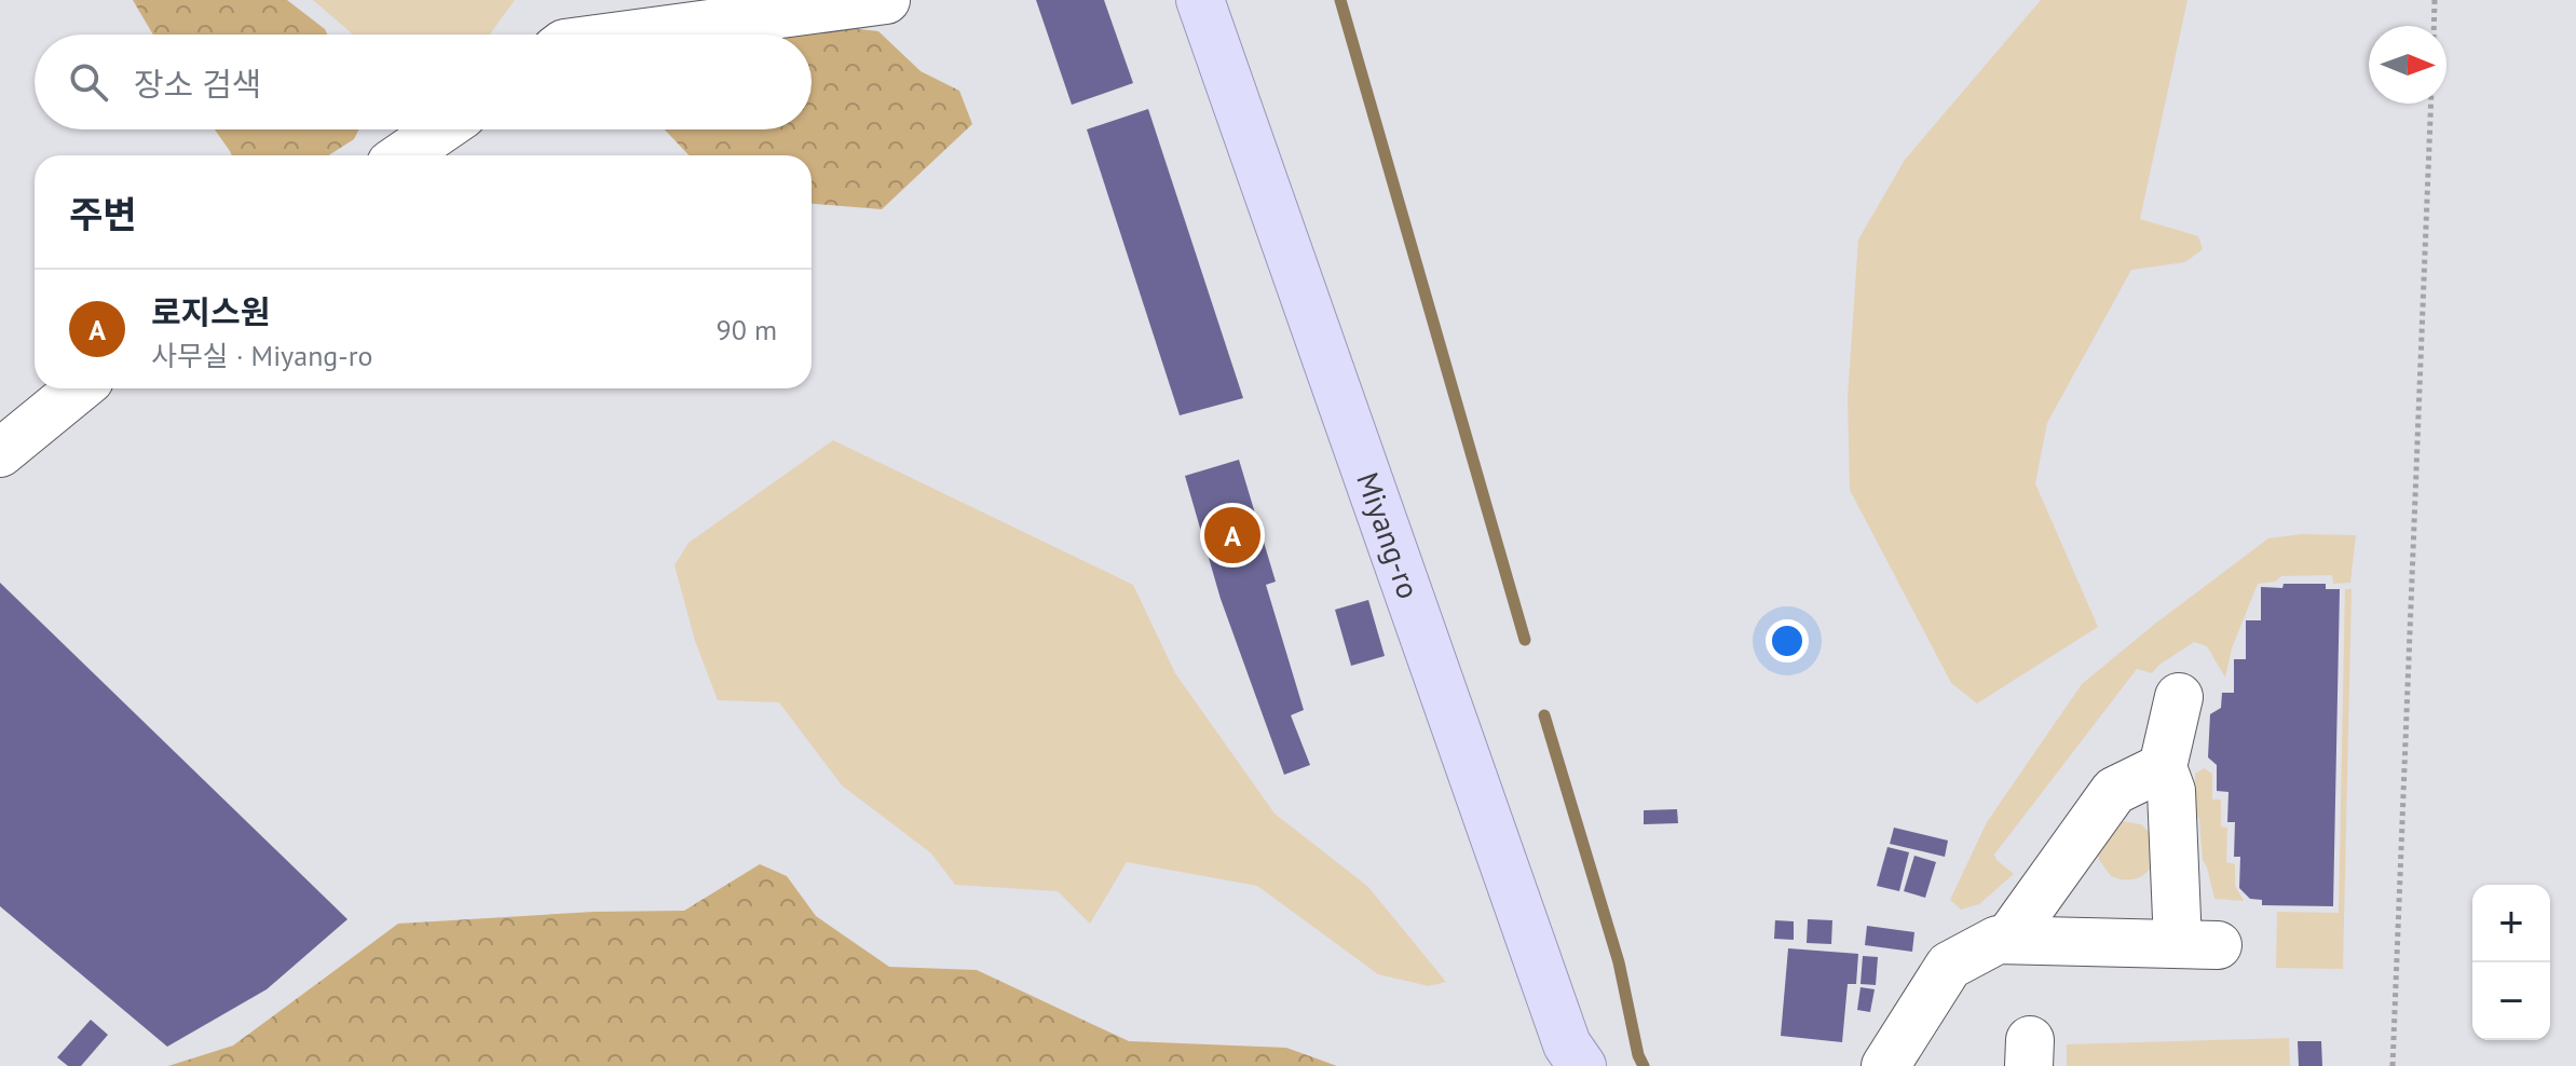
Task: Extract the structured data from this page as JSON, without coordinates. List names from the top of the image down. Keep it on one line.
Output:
{"streets":{"main road":["Miyang-ro"]},"north":"right","page":{"search":"장소 검색","heading":"주변","list":[{"mark":"A","name":"로지스원","note":"사무실 · Miyang-ro","value":"90 m"}],"pins":"A","map_buttons":["+","−"]}}
